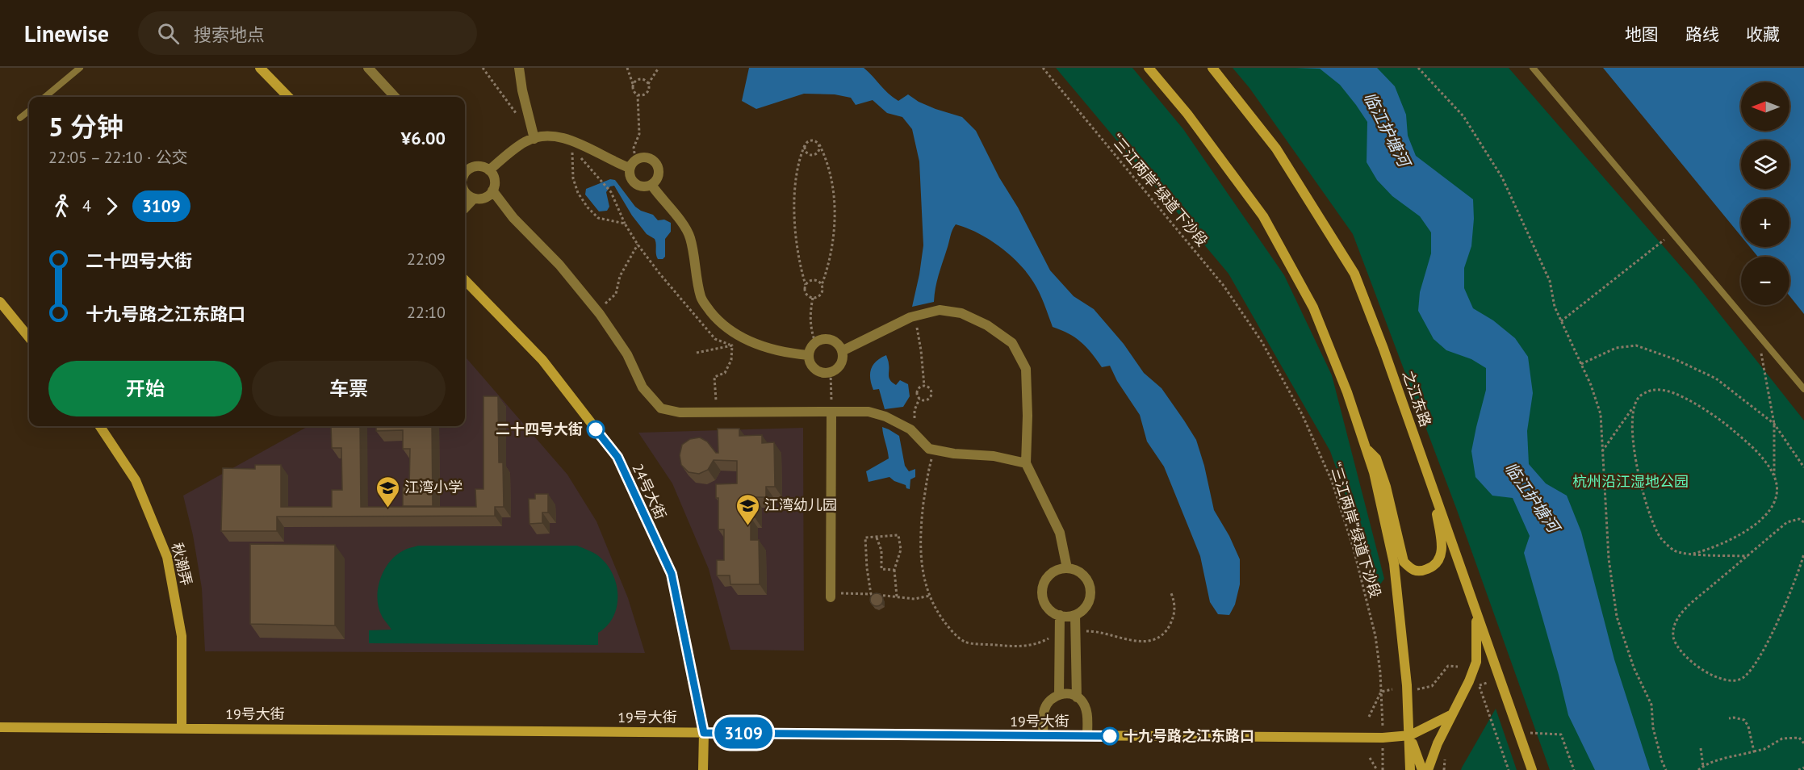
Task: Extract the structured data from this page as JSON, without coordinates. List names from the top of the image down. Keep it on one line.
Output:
{"streets":{"street":["之江东路","24号大街","秋潮弄","19号大街"],"path":["“三江两岸”绿道下沙段"]},"crossings":[["“三江两岸”绿道下沙段","19号大街"],["24号大街","19号大街"],["秋潮弄","19号大街"]],"water":["临江护塘河"],"parks":["杭州沿江湿地公园"],"places":{"other":["二十四号大街","十九号路之江东路口"],"school or university":["江湾小学","江湾幼儿园"]},"lines":["bus line 3109"],"north":"left","page":{"header":"Linewise","search":"搜索地点","nav":["地图","路线","收藏"],"on_map":"3109","map_buttons":["+","−"],"heading":["5 分钟","22:05 – 22:10 · 公交","¥6.00"],"legs":["4","3109"],"list":[{"name":"二十四号大街","value":"22:09"},{"name":"十九号路之江东路口","value":"22:10"}],"buttons":["开始","车票"]}}
